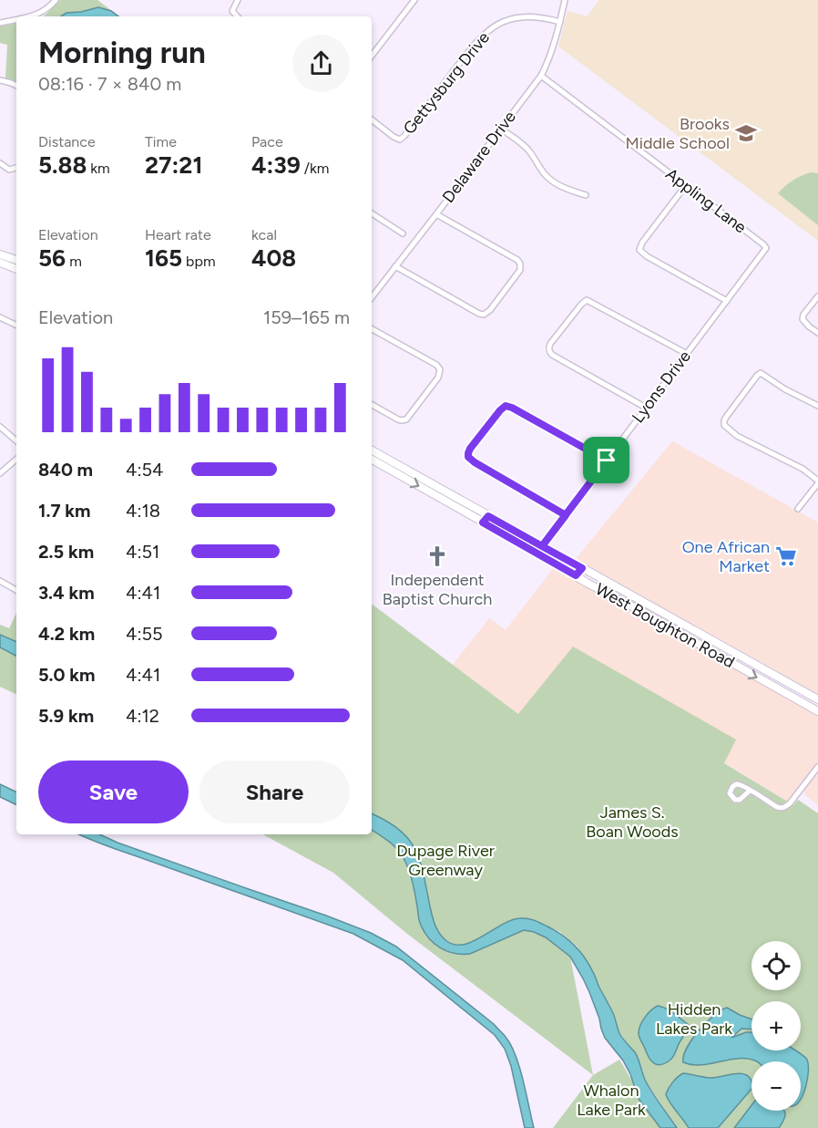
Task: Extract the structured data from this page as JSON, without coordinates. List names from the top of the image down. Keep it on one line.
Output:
{"streets":{"main road":["West Boughton Road"],"street":["Gettysburg Drive","Delaware Drive","Appling Lane","Lyons Drive"]},"crossings":[["Gettysburg Drive","Delaware Drive"],["Delaware Drive","Appling Lane"],["Appling Lane","Lyons Drive"],["Lyons Drive","West Boughton Road"]],"parks":["James S. Boan Woods","Dupage River Greenway","Hidden Lakes Park","Whalon Lake Park"],"places":{"school or university":["Brooks Middle School"],"church":["Independent Baptist Church"],"supermarket":["One African Market"]},"page":{"heading":["Morning run","08:16 · 7 × 840 m"],"stats":[["Distance","5.88 km"],["Time","27:21"],["Pace","4:39 /km"],["Elevation","56 m"],["Heart rate","165 bpm"],["kcal","408"]],"chart":["Elevation","159–165 m"],"list":[{"name":"840 m","note":"4:54"},{"name":"1.7 km","note":"4:18"},{"name":"2.5 km","note":"4:51"},{"name":"3.4 km","note":"4:41"},{"name":"4.2 km","note":"4:55"},{"name":"5.0 km","note":"4:41"},{"name":"5.9 km","note":"4:12"}],"buttons":["Save","Share"],"map_buttons":["+","−"]}}
